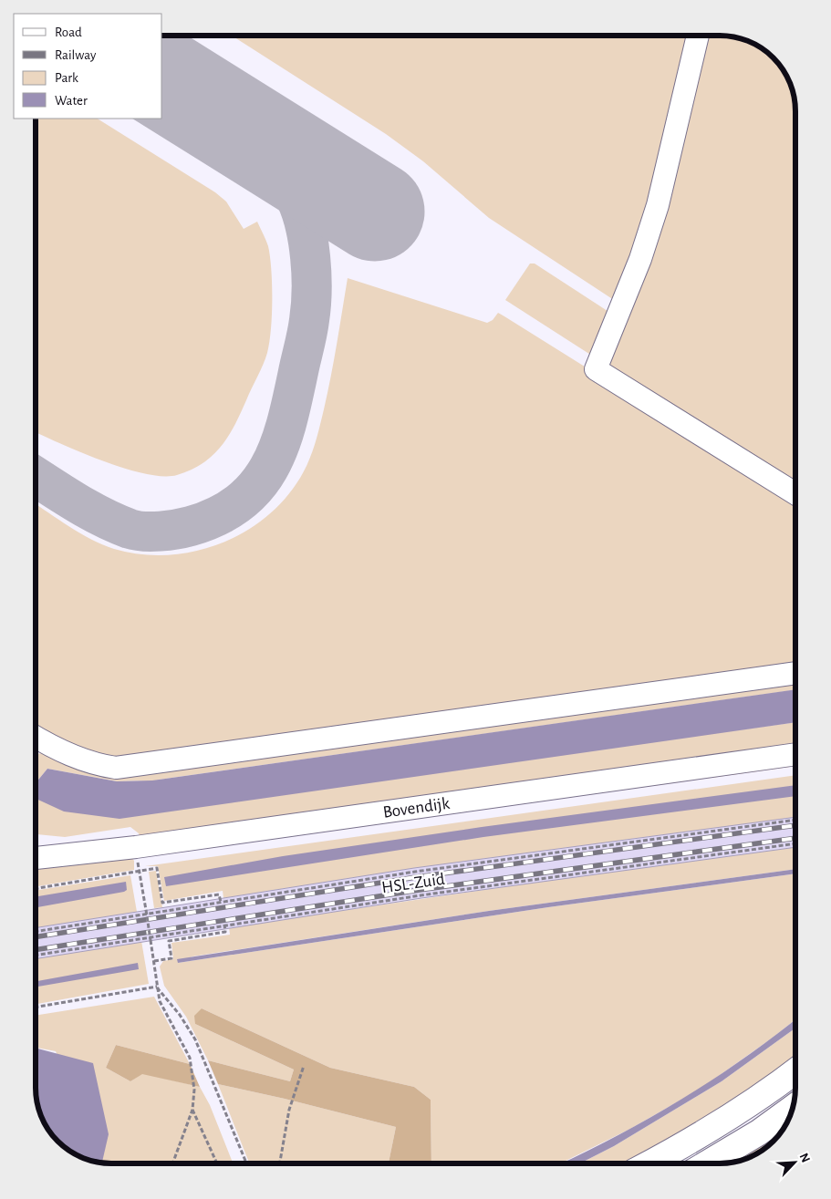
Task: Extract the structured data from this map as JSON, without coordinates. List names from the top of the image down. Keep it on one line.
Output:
{"streets":{"street":["Bovendijk"],"path":["HSL-Zuid"]},"legend":["Road","Railway","Park","Water"],"north":"top right"}
